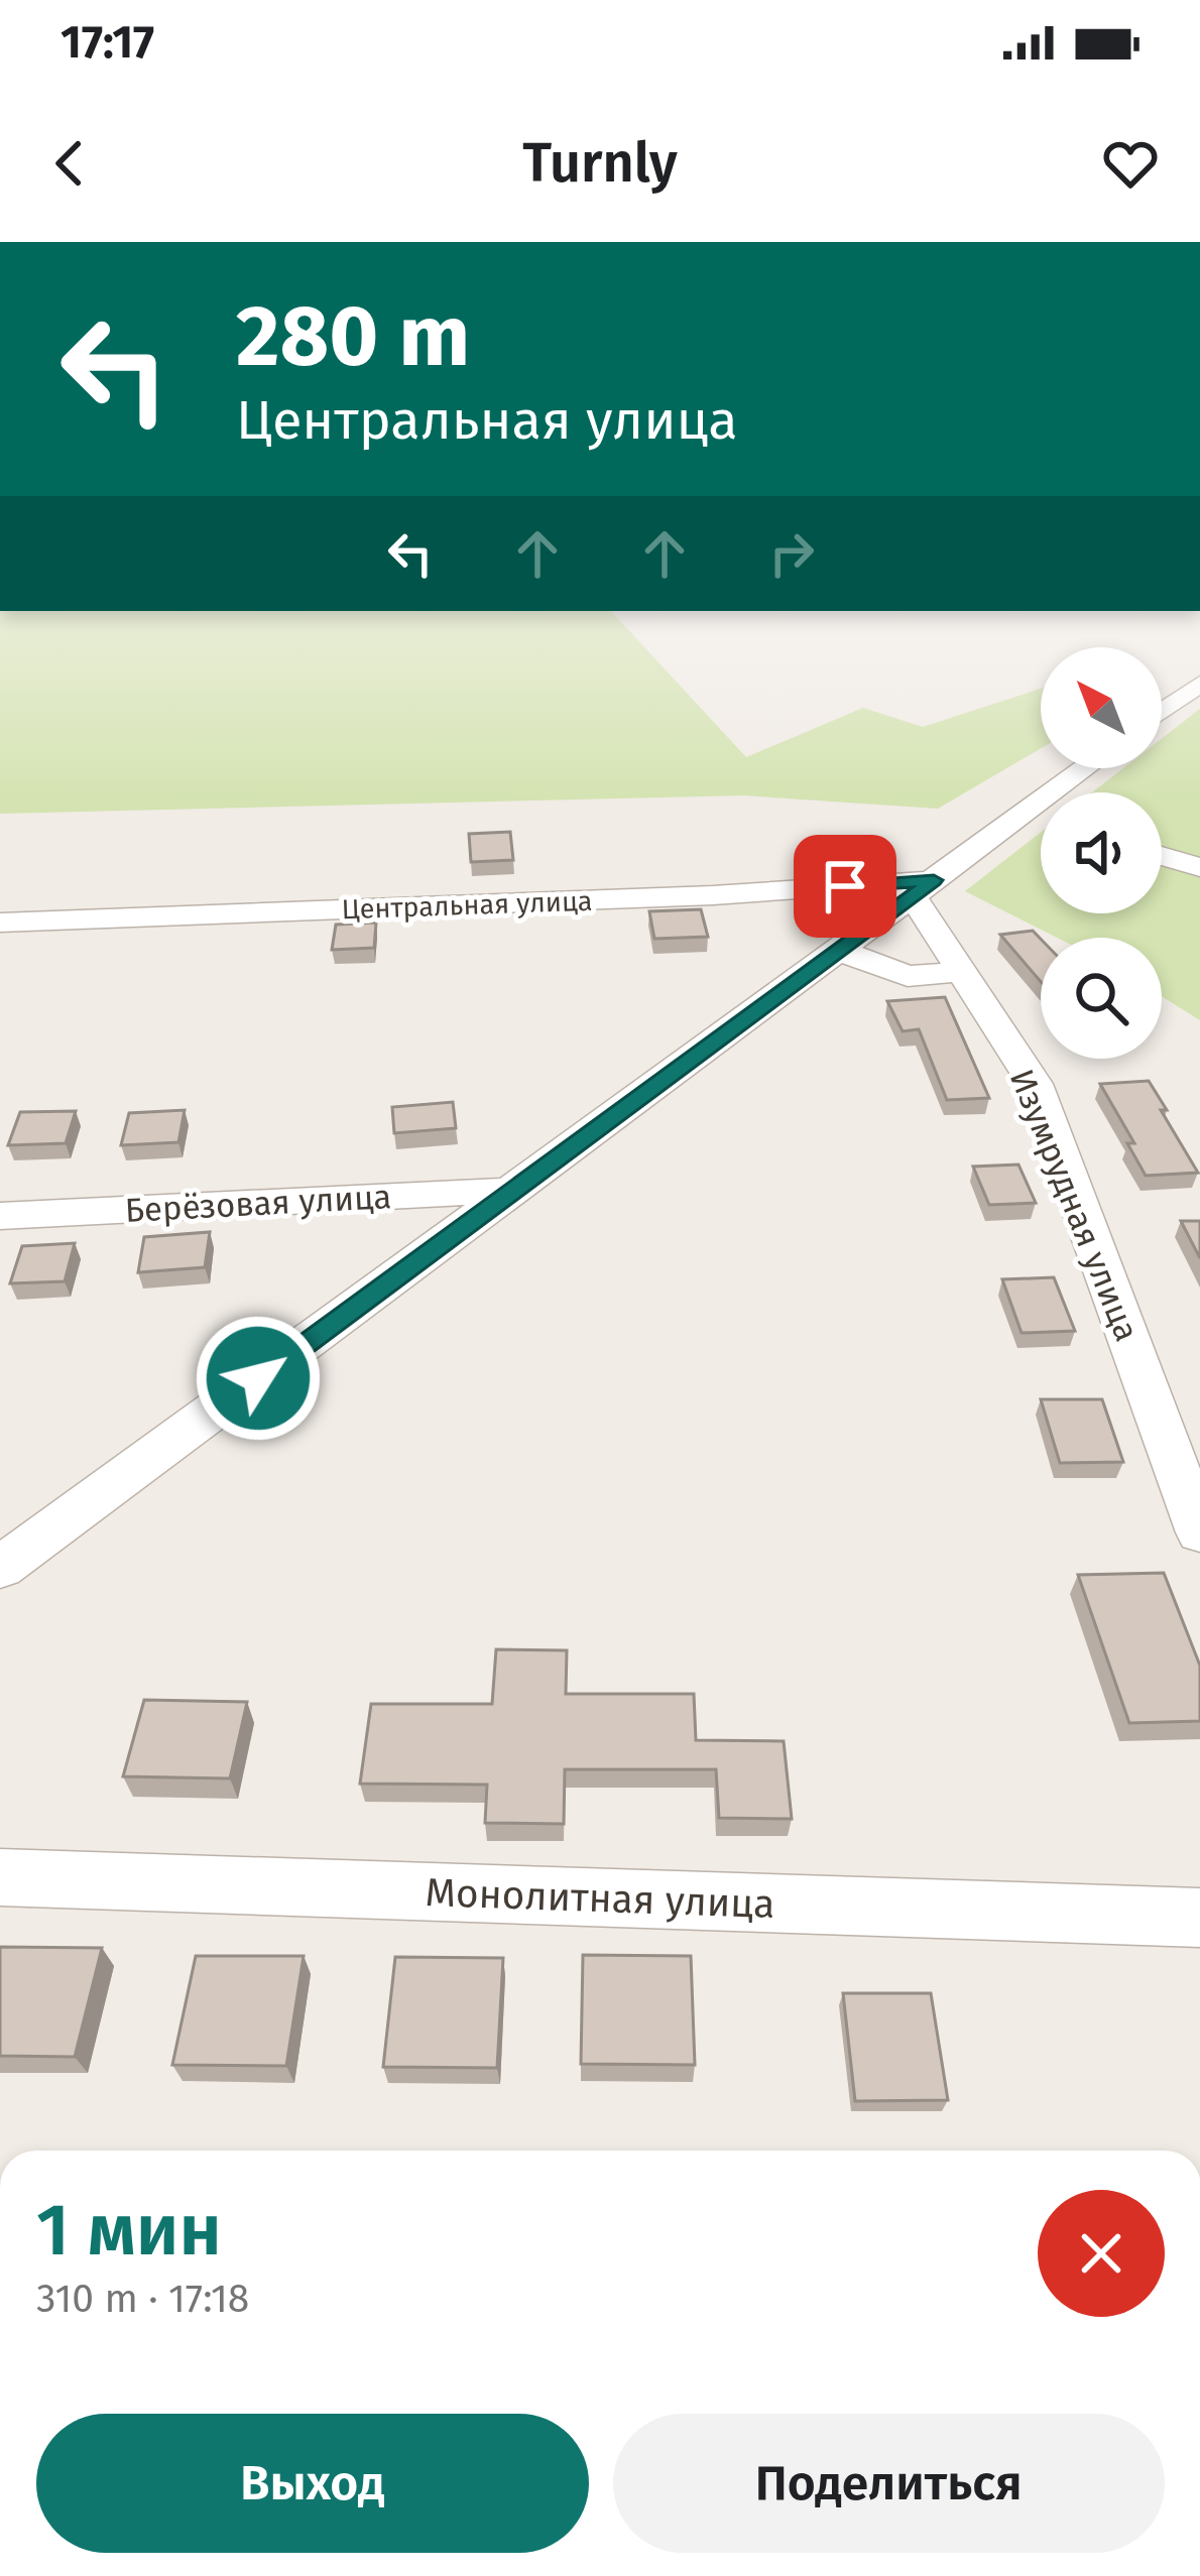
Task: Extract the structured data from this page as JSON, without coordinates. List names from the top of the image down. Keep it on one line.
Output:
{"streets":{"street":["Центральная улица","Берёзовая улица","Изумрудная улица","Монолитная улица"]},"crossings":[["Центральная улица","Изумрудная улица"]],"north":"top left","page":{"status":"17:17","header":"Turnly","turn":["280 m","Центральная улица"],"heading":["1 мин","310 m · 17:18"],"buttons":["Выход","Поделиться"]}}
